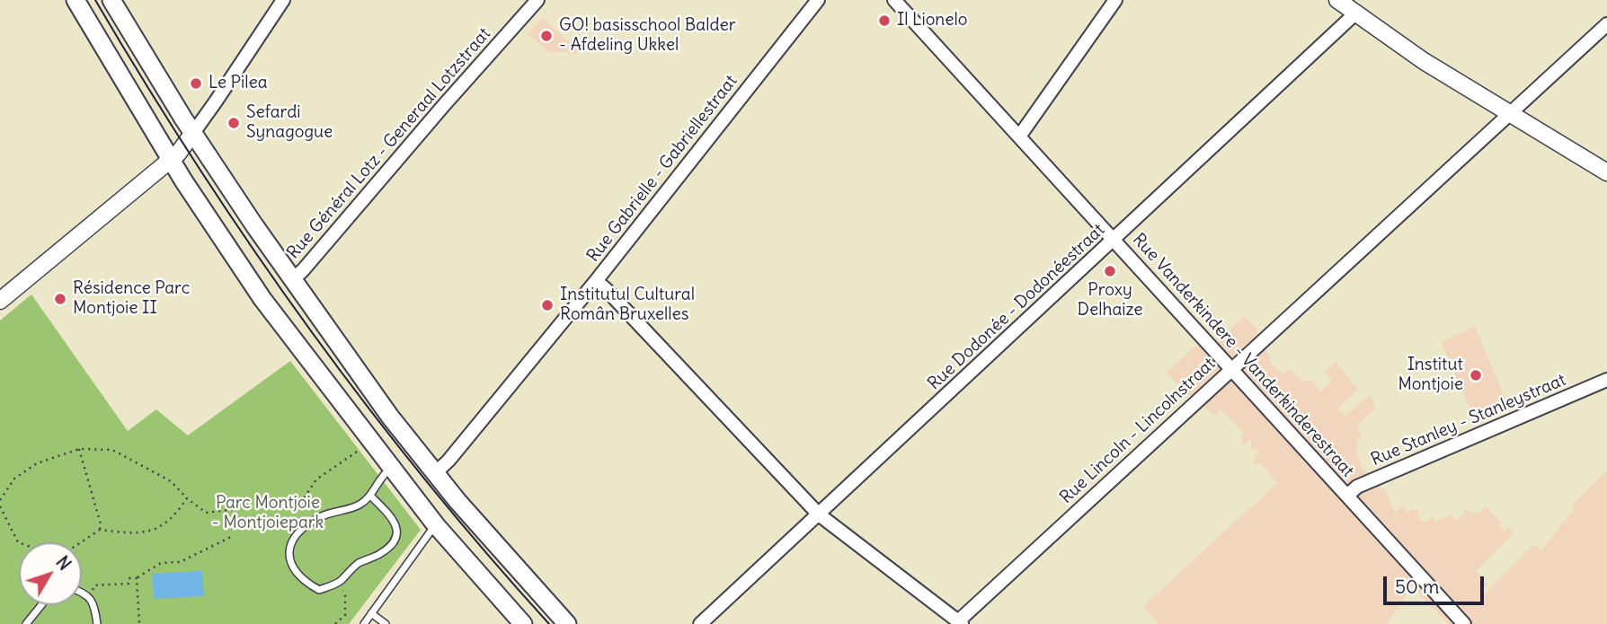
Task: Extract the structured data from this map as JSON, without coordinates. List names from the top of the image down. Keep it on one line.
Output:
{"streets":{"street":["Rue Général Lotz - Generaal Lotzstraat","Rue Gabrielle - Gabriellestraat","Rue Dodonée - Dodonéestraat","Rue Vanderkindere - Vanderkinderestraat","Rue Stanley - Stanleystraat","Rue Lincoln - Lincolnstraat"]},"crossings":[["Rue Dodonée - Dodonéestraat","Rue Vanderkindere - Vanderkinderestraat"],["Rue Vanderkindere - Vanderkinderestraat","Rue Stanley - Stanleystraat"],["Rue Vanderkindere - Vanderkinderestraat","Rue Lincoln - Lincolnstraat"]],"parks":["Parc Montjoie - Montjoiepark"],"places":["Il Lionelo","GO! basisschool Balder - Afdeling Ukkel","Le Pilea","Sefardi Synagogue","Proxy Delhaize","Résidence Parc Montjoie II","Institutul Cultural Român Bruxelles","Institut Montjoie"],"scale_bar":"50 m","north":"top right"}
